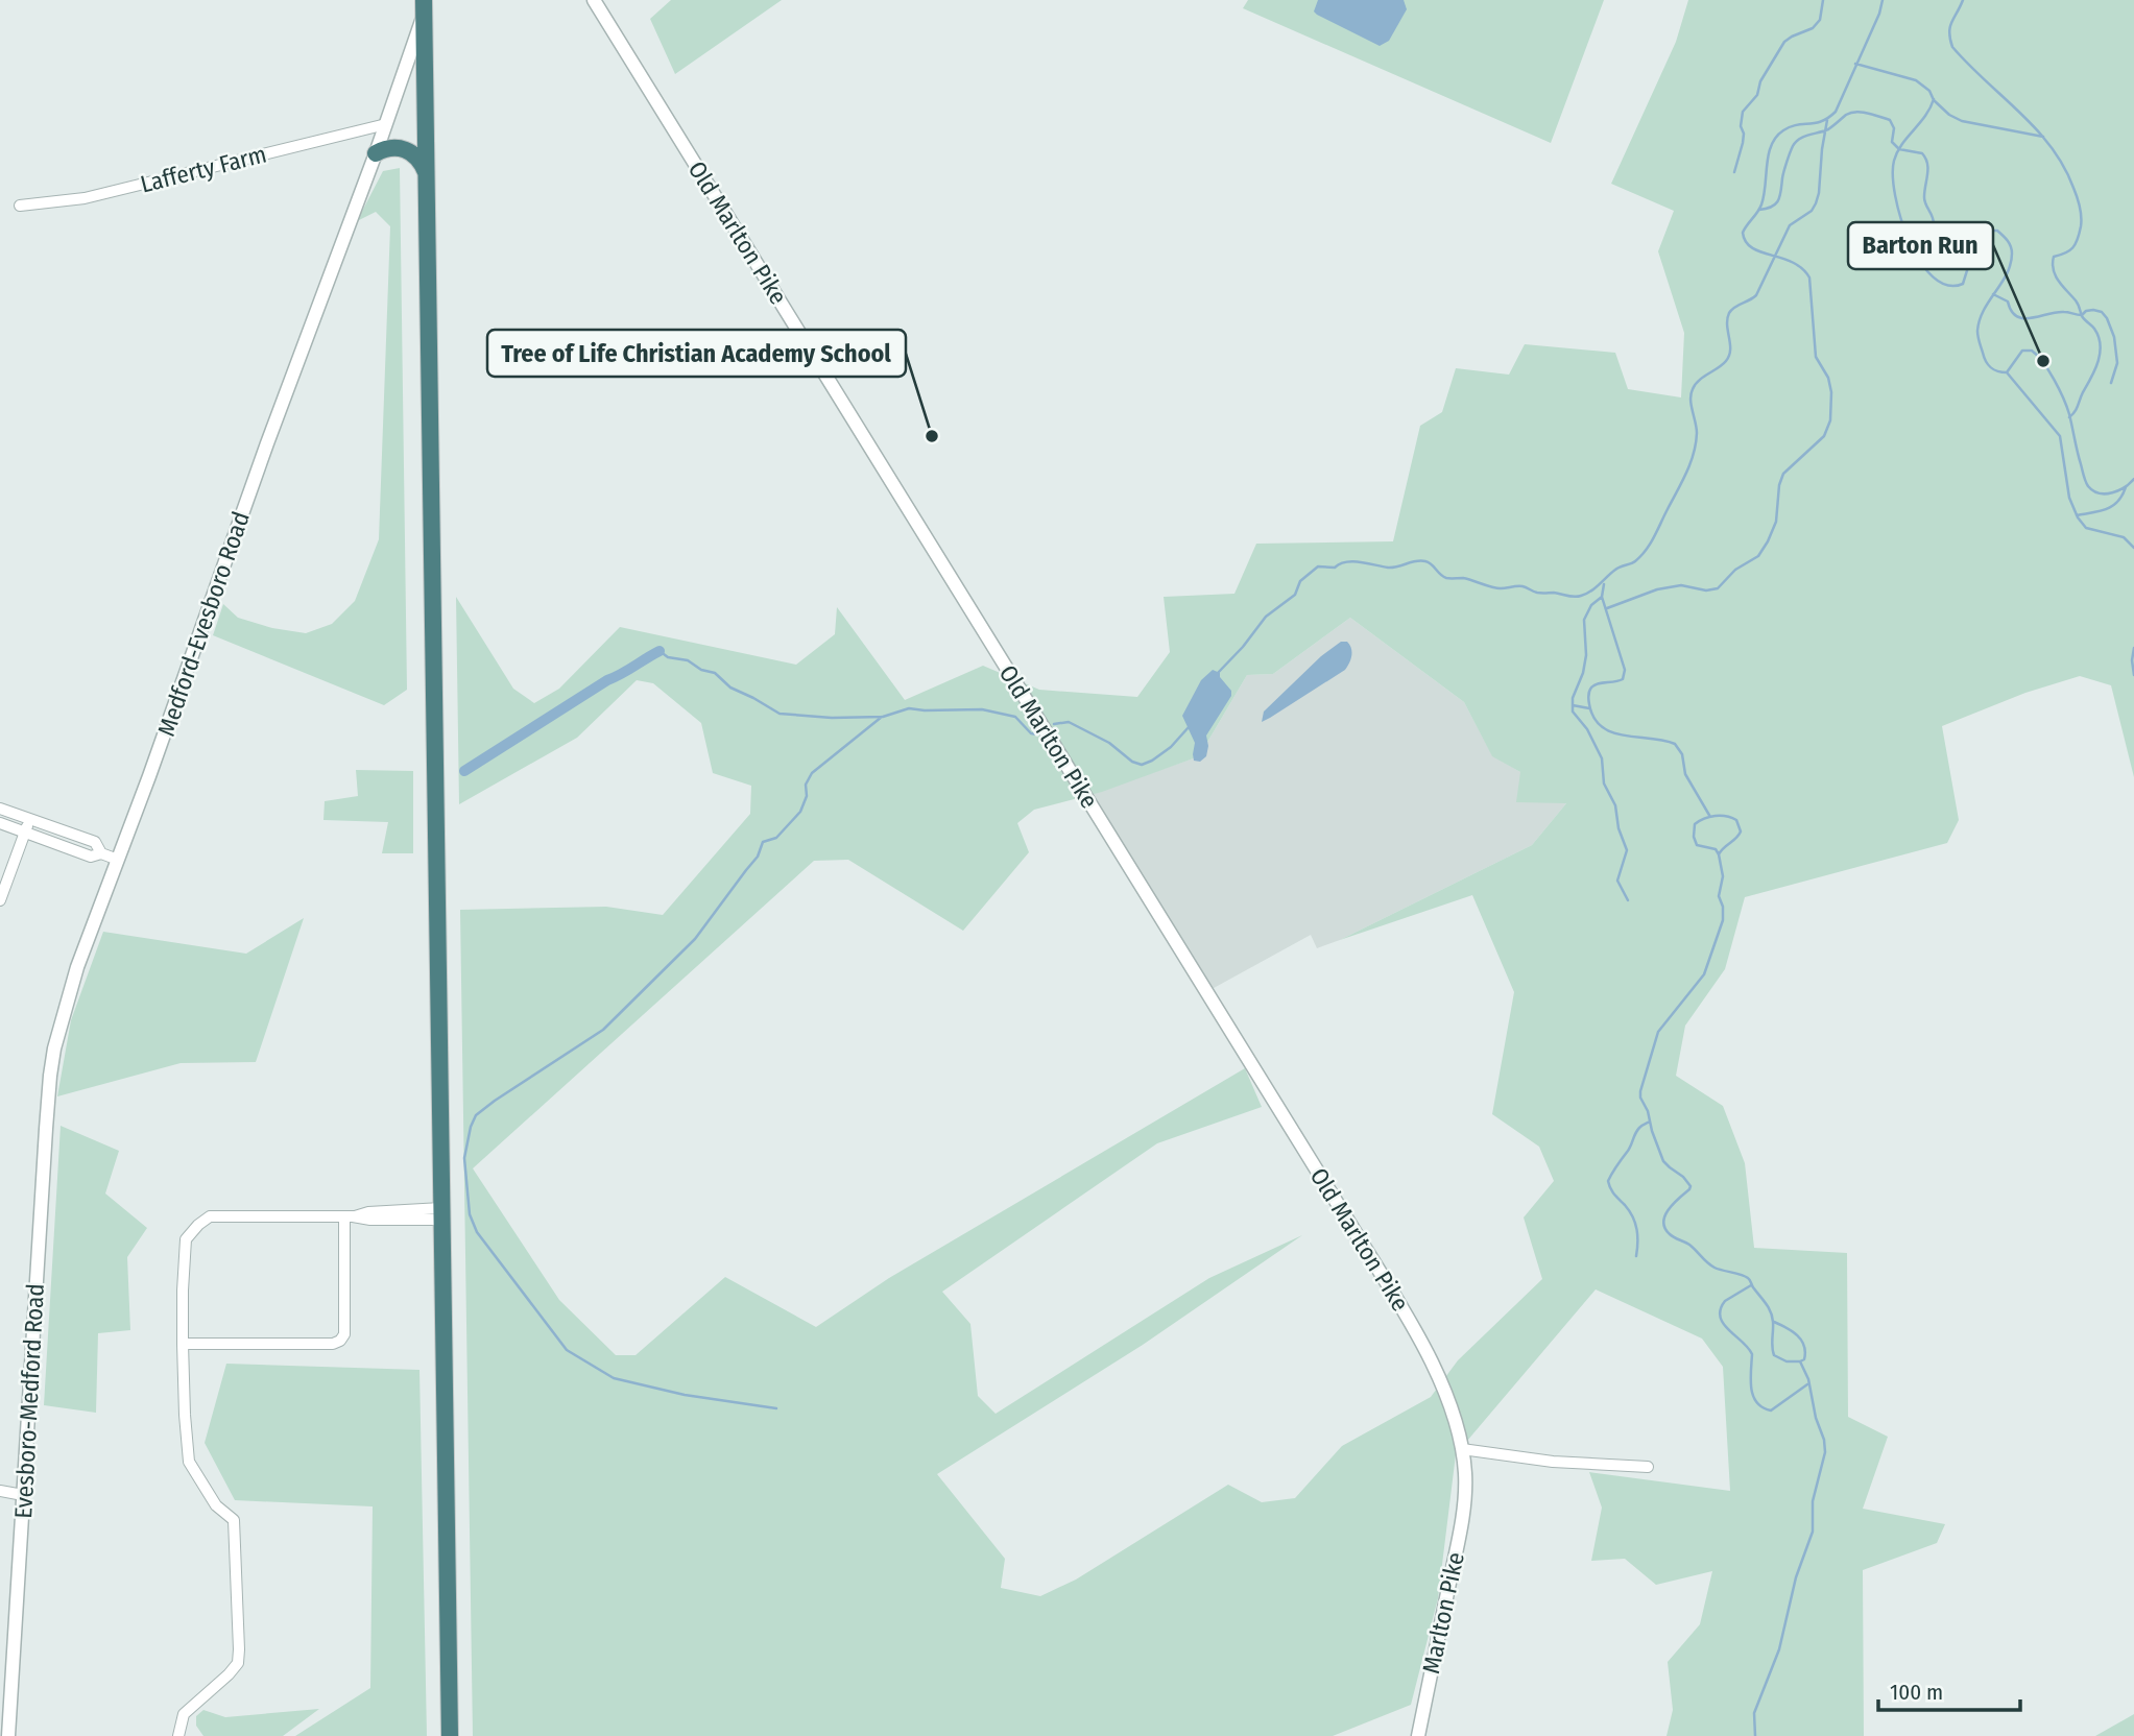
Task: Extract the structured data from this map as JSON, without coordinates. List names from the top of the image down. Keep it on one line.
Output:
{"streets":{"street":["Lafferty Farm","Old Marlton Pike","Medford-Evesboro Road","Evesboro-Medford Road","Marlton Pike"]},"crossings":[["Lafferty Farm","Medford-Evesboro Road"],["Old Marlton Pike","Marlton Pike"],["Medford-Evesboro Road","Evesboro-Medford Road"]],"places":["Barton Run","Tree of Life Christian Academy School"],"scale_bar":"100 m"}
